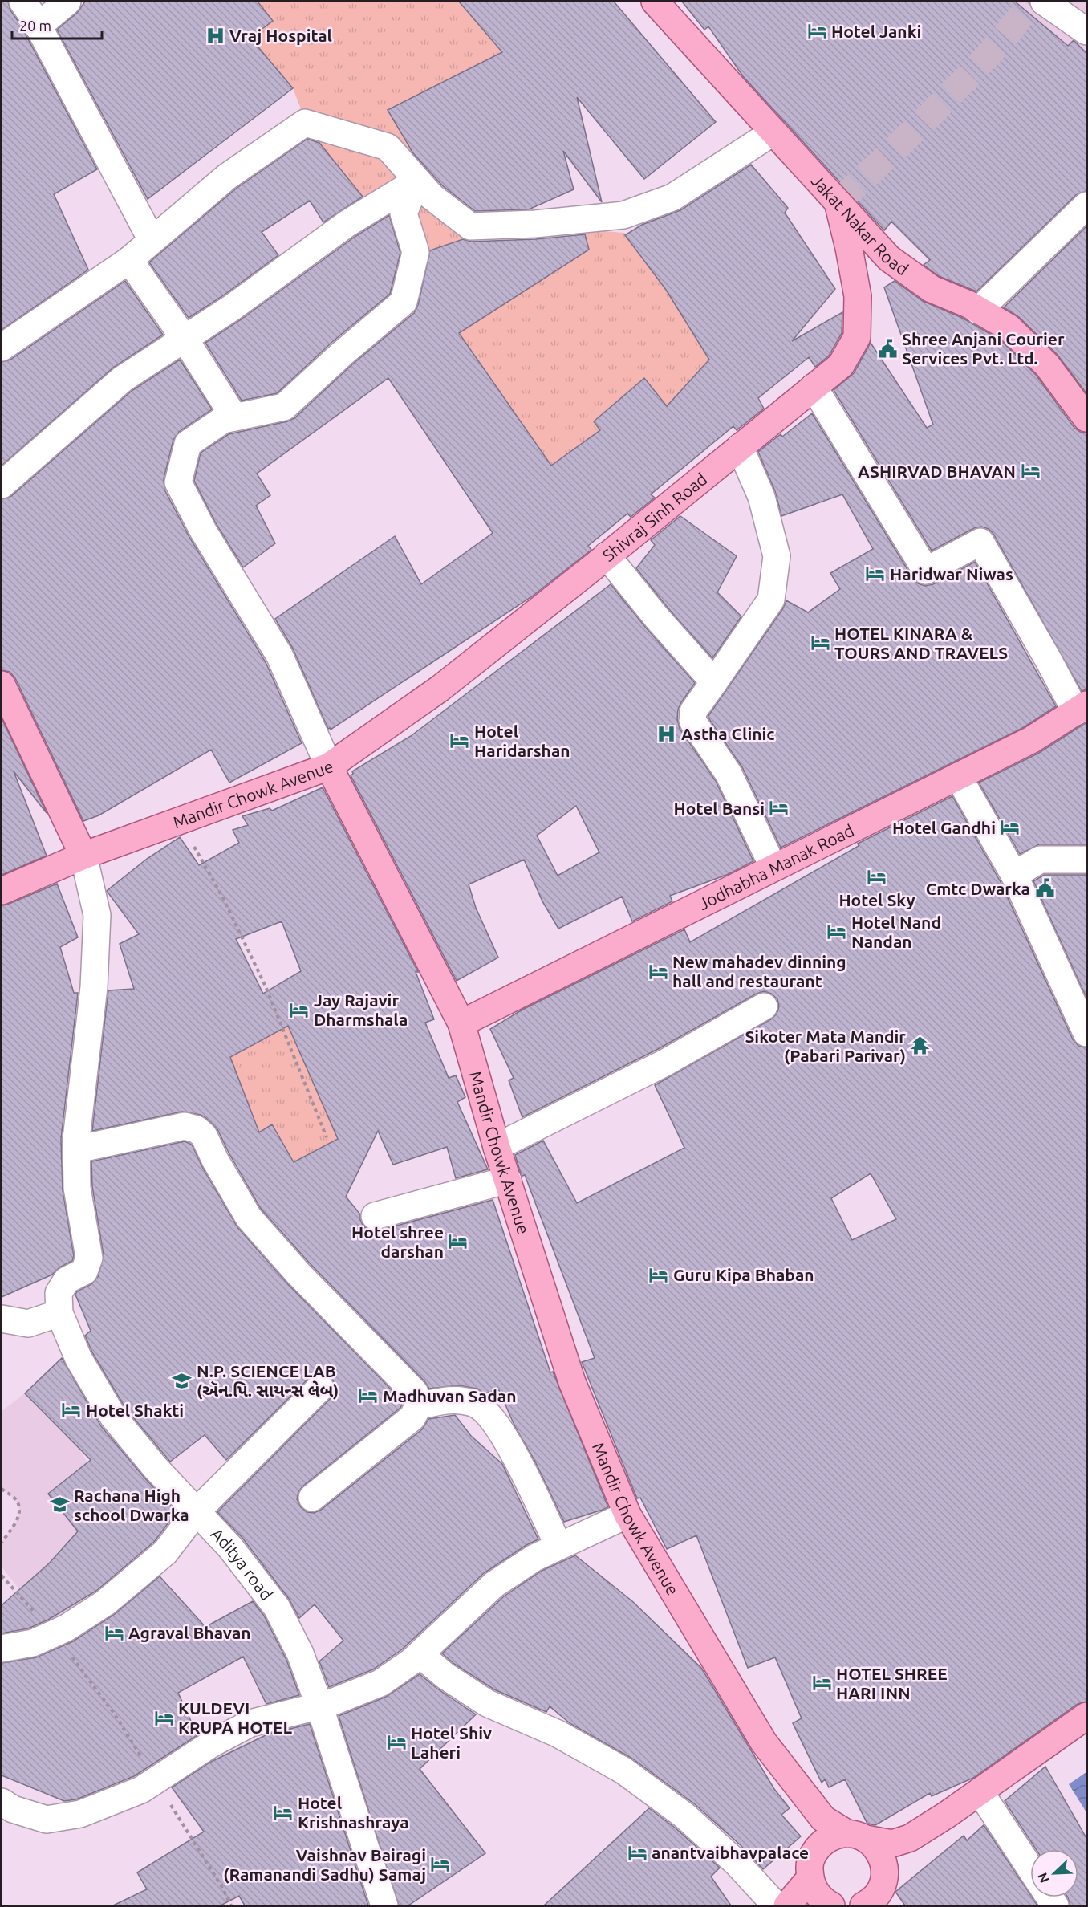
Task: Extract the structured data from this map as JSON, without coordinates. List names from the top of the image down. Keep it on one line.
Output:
{"streets":{"main road":["Jakat Nakar Road","Shivraj Sinh Road","Mandir Chowk Avenue","Jodhabha Manak Road"],"street":["Aditya road"]},"crossings":[["Jakat Nakar Road","Shivraj Sinh Road"],["Shivraj Sinh Road","Mandir Chowk Avenue"],["Mandir Chowk Avenue","Jodhabha Manak Road"]],"places":{"hotel":["Hotel Janki","ASHIRVAD BHAVAN","Haridwar Niwas","HOTEL KINARA & TOURS AND TRAVELS","Hotel Haridarshan","Hotel Bansi","Hotel Gandhi","Hotel Sky","Hotel Nand Nandan","New mahadev dinning hall and restaurant","Jay Rajavir Dharmshala","Hotel shree darshan","Guru Kipa Bhaban","Madhuvan Sadan","Hotel Shakti","Agraval Bhavan","HOTEL SHREE HARI INN","KULDEVI KRUPA HOTEL","Hotel Shiv Laheri","Hotel Krishnashraya","anantvaibhavpalace","Vaishnav Bairagi (Ramanandi Sadhu) Samaj"],"hospital":["Vraj Hospital","Astha Clinic"],"public building":["Shree Anjani Courier Services Pvt. Ltd.","Cmtc Dwarka"],"temple":["Sikoter Mata Mandir (Pabari Parivar)"],"school or university":["N.P. SCIENCE LAB (ઍન.પિ. સાયન્સ લેબ)","Rachana High school Dwarka"]},"scale_bar":"20 m","north":"bottom left"}
